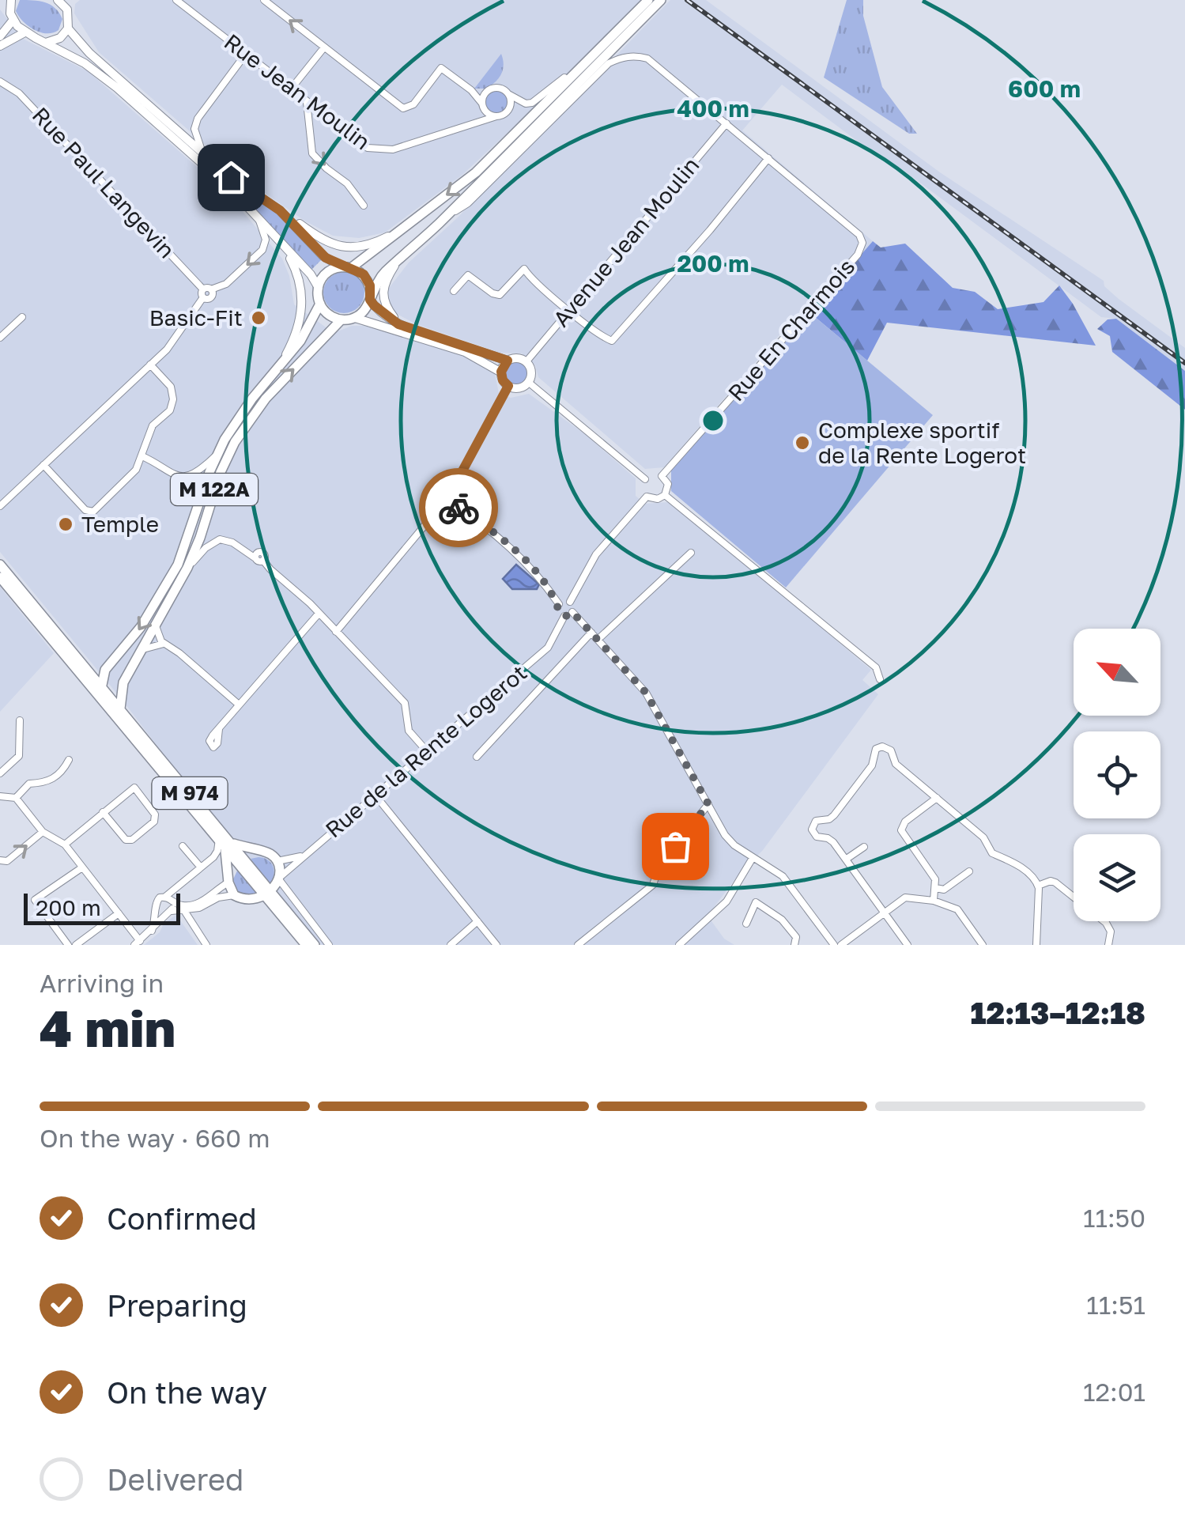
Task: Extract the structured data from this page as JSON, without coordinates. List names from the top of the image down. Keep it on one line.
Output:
{"streets":{"main road":["M 122A","M 974"],"street":["Rue Jean Moulin","Rue Paul Langevin","Avenue Jean Moulin","Rue En Charmois","Rue de la Rente Logerot"]},"crossings":[["Avenue Jean Moulin","Rue En Charmois"],["M 122A","M 974"]],"places":["Basic-Fit","Complexe sportif de la Rente Logerot","Temple"],"scale_bar":"200 m","north":"top left","page":{"scale":"200 m","heading":["4 min","Arriving in","12:13–12:18"],"bar":"On the way · 660 m","list":[["Confirmed","11:50"],["Preparing","11:51"],["On the way","12:01"],"Delivered"]},"rings":["600 m","400 m","200 m"]}
